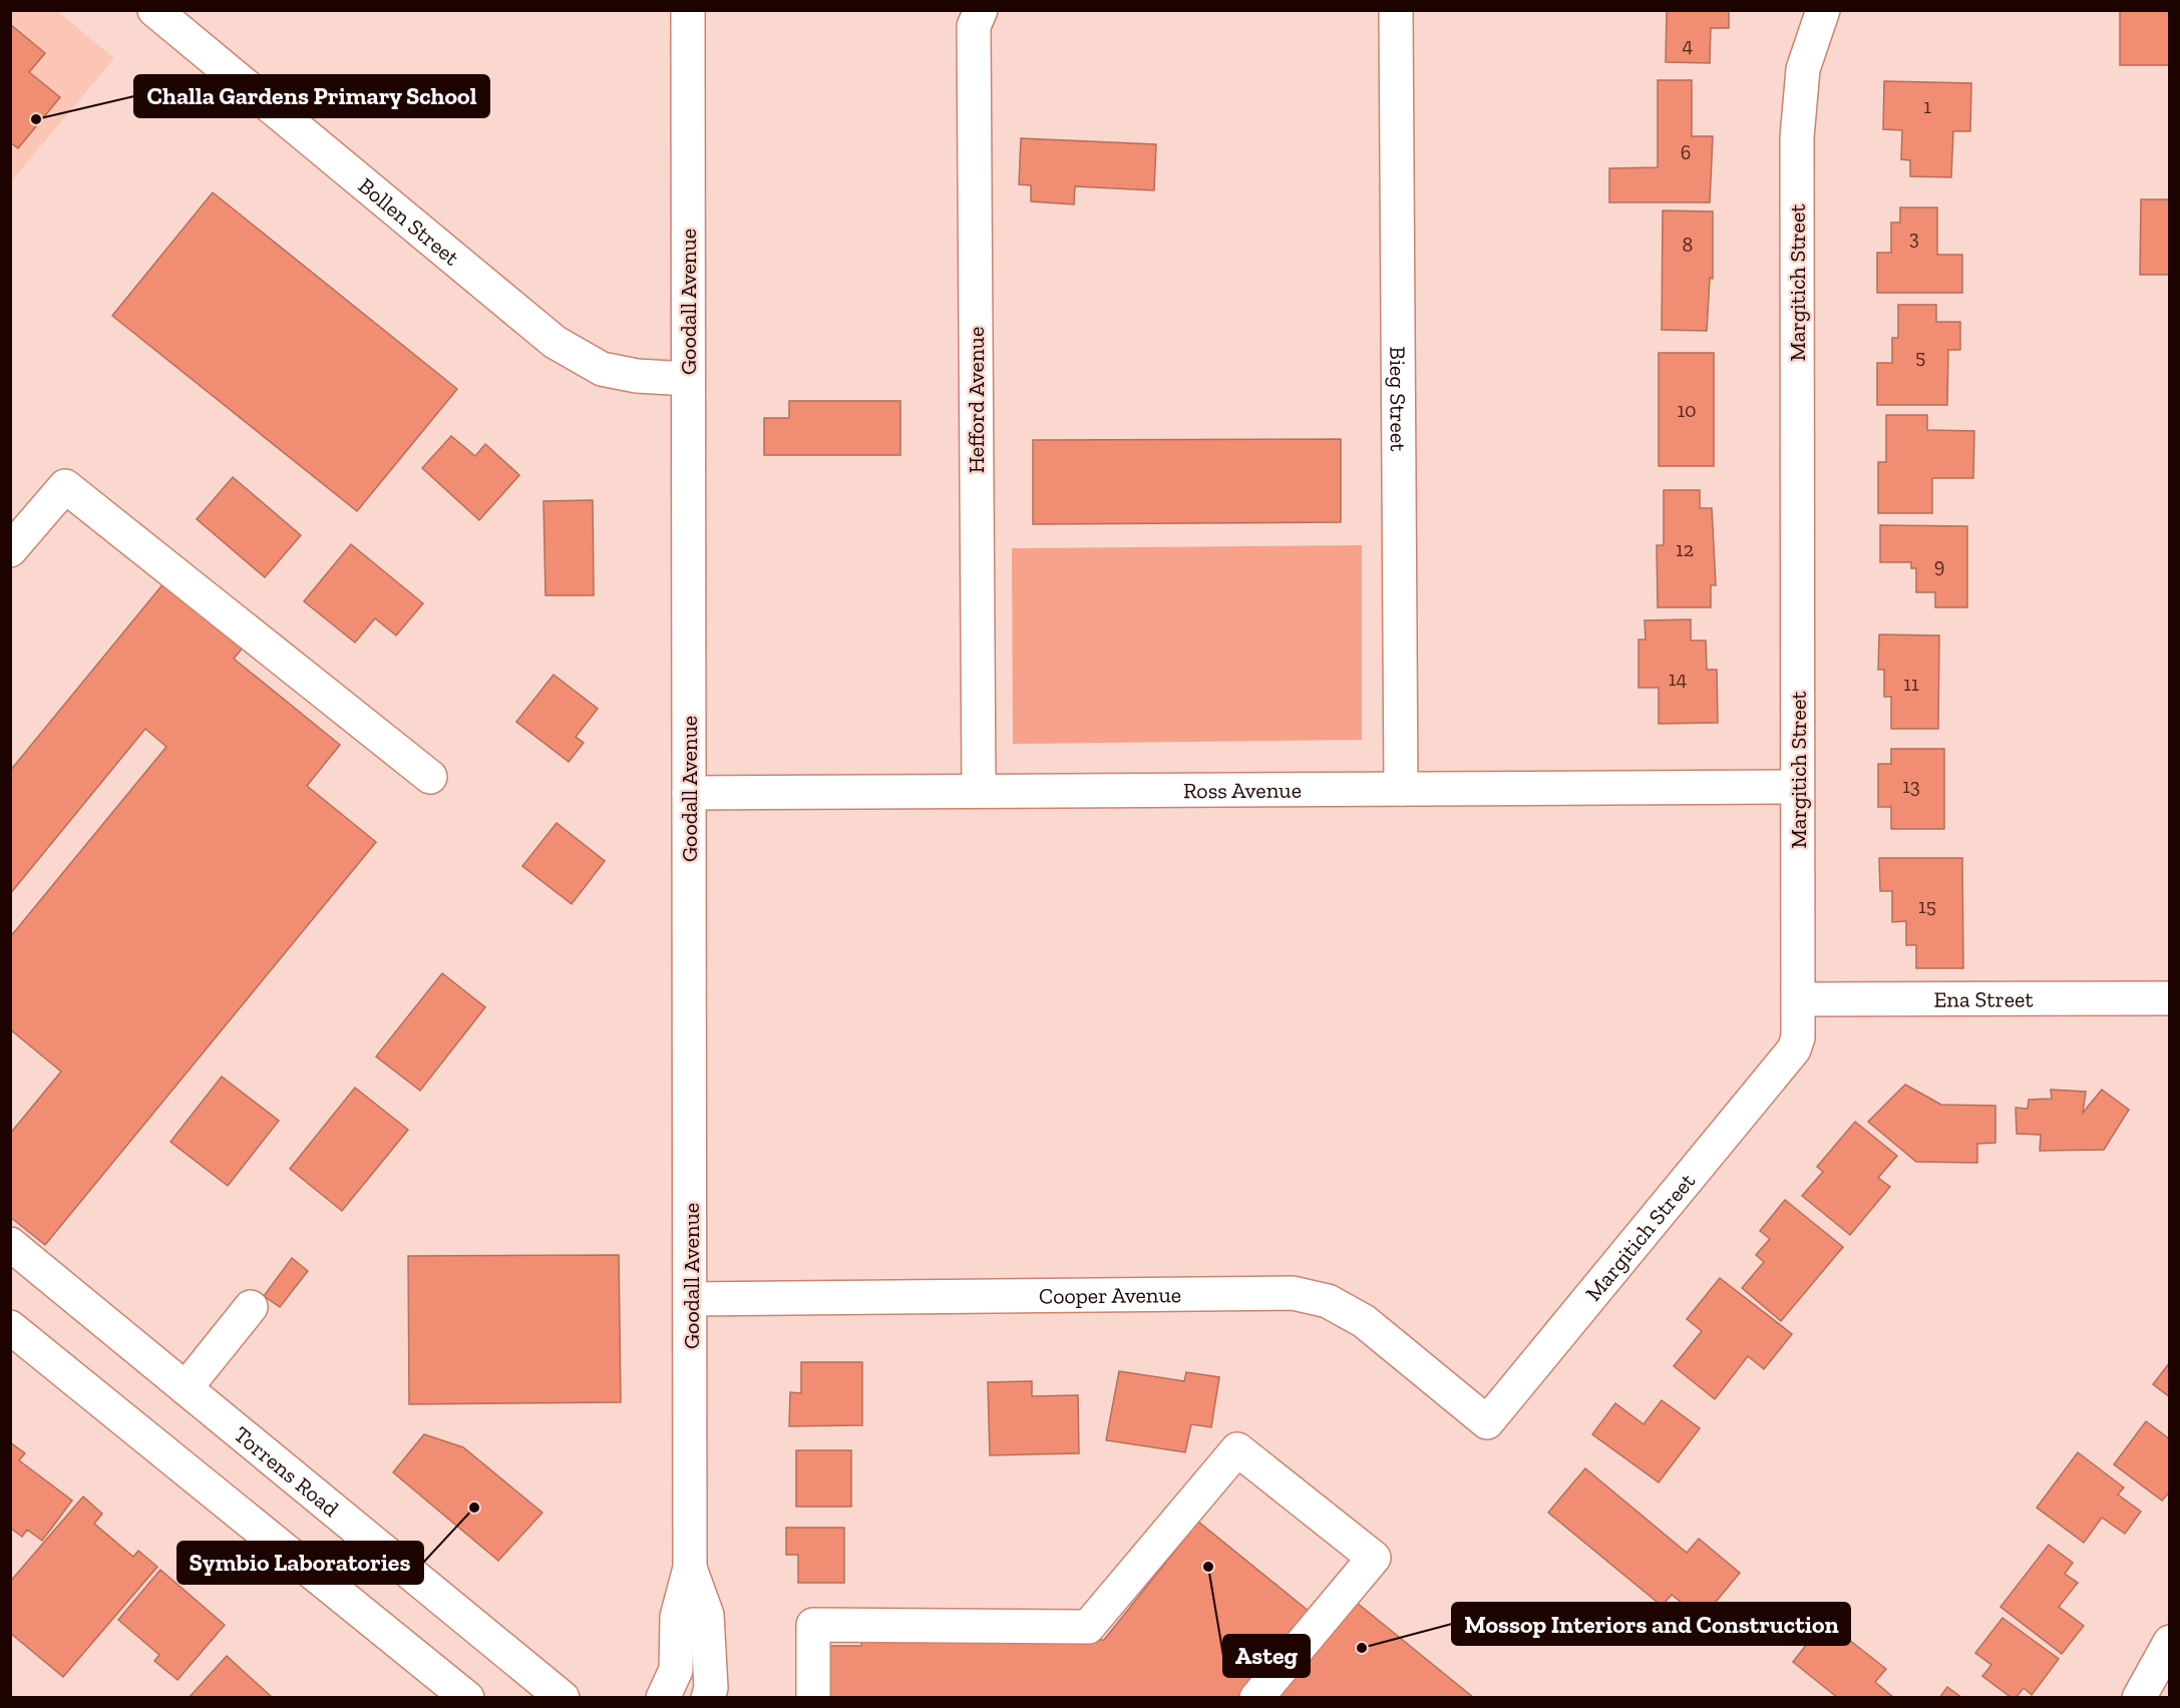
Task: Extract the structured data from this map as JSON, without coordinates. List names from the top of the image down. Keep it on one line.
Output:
{"streets":{"street":["Bollen Street","Margitich Street","Goodall Avenue","Hefford Avenue","Bieg Street","Ross Avenue","Ena Street","Cooper Avenue","Torrens Road"]},"crossings":[["Bollen Street","Goodall Avenue"],["Margitich Street","Ross Avenue"],["Margitich Street","Ena Street"],["Margitich Street","Cooper Avenue"],["Goodall Avenue","Ross Avenue"],["Goodall Avenue","Cooper Avenue"],["Hefford Avenue","Ross Avenue"],["Bieg Street","Ross Avenue"]],"places":["Challa Gardens Primary School","Symbio Laboratories","Asteg","Mossop Interiors and Construction"],"house_numbers":["4","1","6","3","8","5","10","12","9","14","11","13","15"]}
